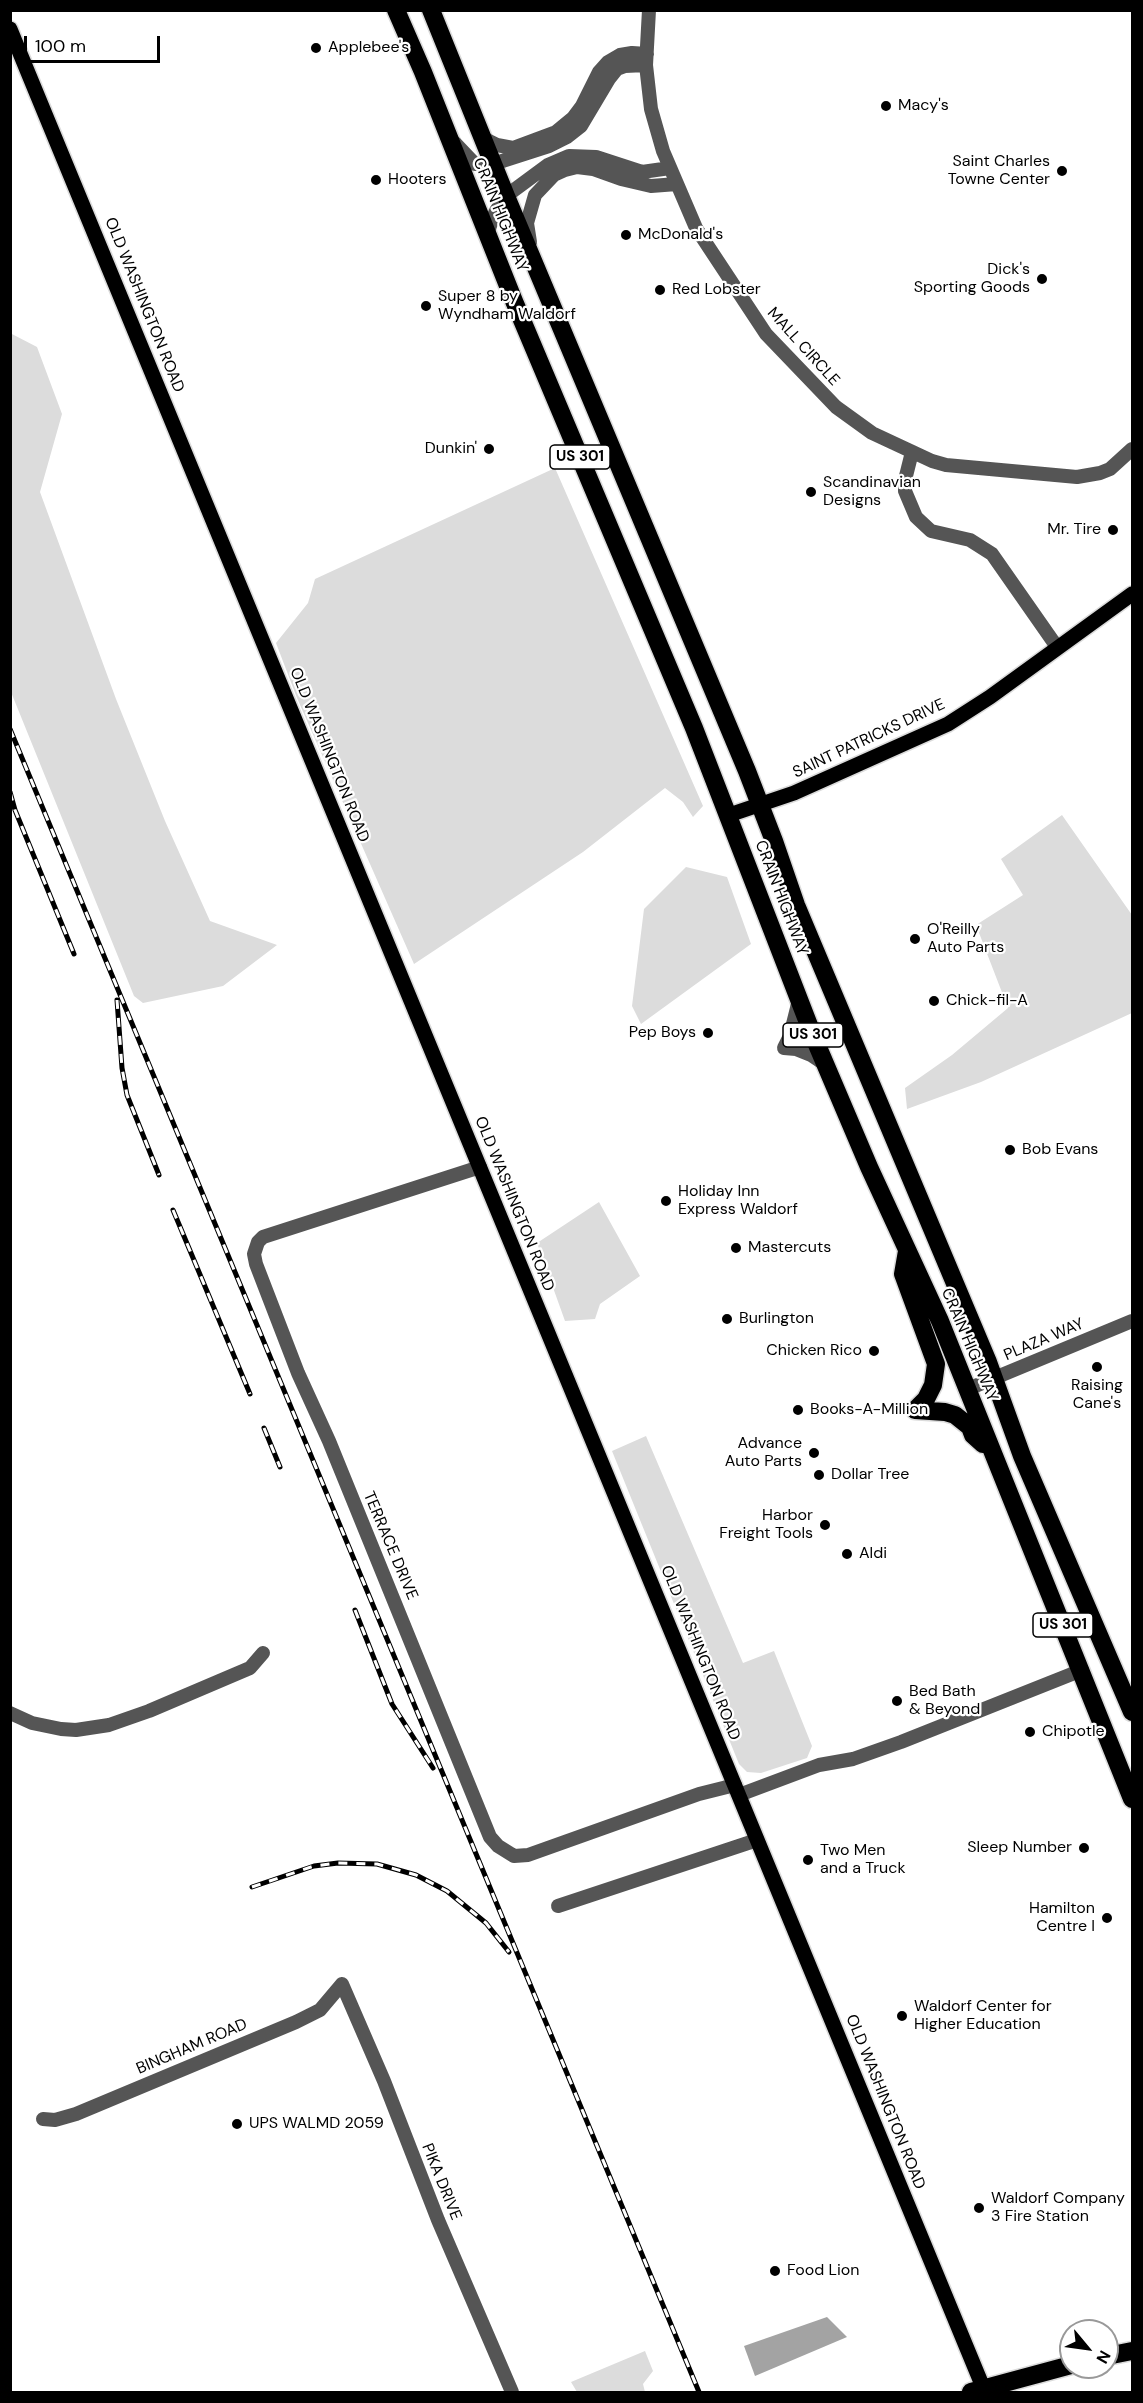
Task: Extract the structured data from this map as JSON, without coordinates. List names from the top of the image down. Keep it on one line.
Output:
{"streets":{"highway":["CRAIN HIGHWAY","US 301"],"main road":["OLD WASHINGTON ROAD","SAINT PATRICKS DRIVE"],"street":["MALL CIRCLE","PLAZA WAY","TERRACE DRIVE","BINGHAM ROAD","PIKA DRIVE"]},"crossings":[["CRAIN HIGHWAY","SAINT PATRICKS DRIVE"],["CRAIN HIGHWAY","PLAZA WAY"],["OLD WASHINGTON ROAD","TERRACE DRIVE"],["BINGHAM ROAD","PIKA DRIVE"]],"places":["Applebee's","Macy's","Saint Charles Towne Center","Hooters","McDonald's","Dick's Sporting Goods","Red Lobster","Super 8 by Wyndham Waldorf","Dunkin'","Scandinavian Designs","Mr. Tire","O'Reilly Auto Parts","Chick-fil-A","Pep Boys","Bob Evans","Holiday Inn Express Waldorf","Mastercuts","Burlington","Chicken Rico","Raising Cane's","Books-A-Million","Advance Auto Parts","Dollar Tree","Harbor Freight Tools","Aldi","Bed Bath & Beyond","Chipotle","Sleep Number","Two Men and a Truck","Hamilton Centre I","Waldorf Center for Higher Education","UPS WALMD 2059","Waldorf Company 3 Fire Station","Food Lion"],"scale_bar":"100 m","north":"bottom right"}
